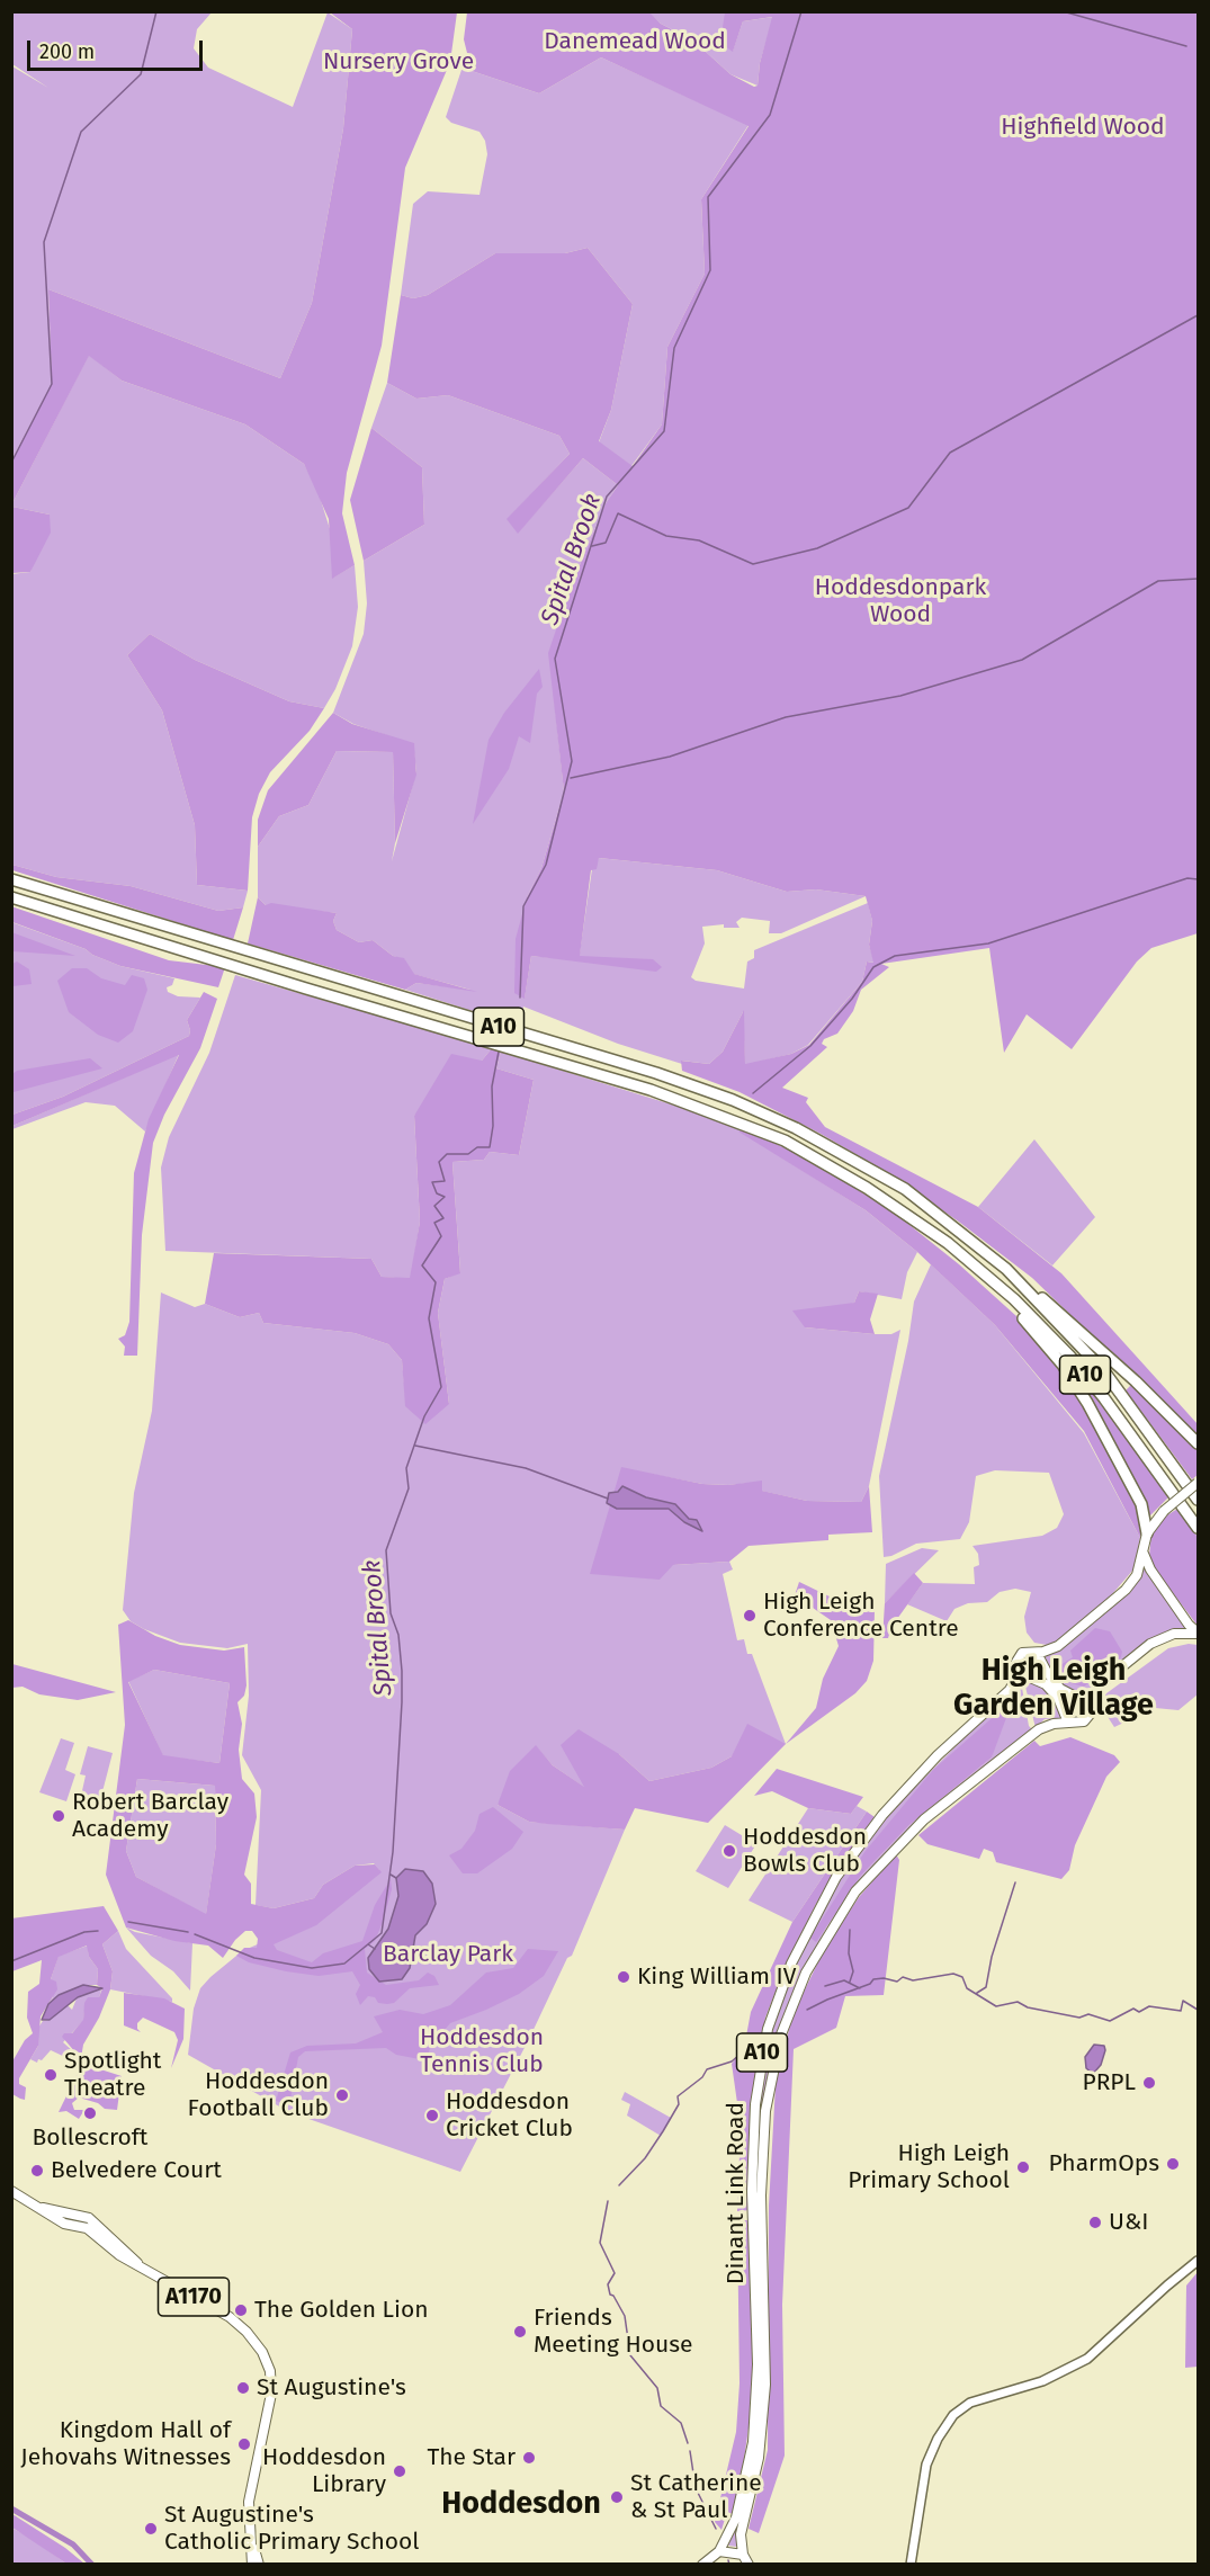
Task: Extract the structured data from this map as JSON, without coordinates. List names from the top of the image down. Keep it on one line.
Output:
{"streets":{"highway":["A10"],"main road":["Dinant Link Road","A1170"]},"districts":["High Leigh Garden Village","Hoddesdon"],"water":["Spital Brook"],"parks":["Danemead Wood","Nursery Grove","Highfield Wood","Hoddesdonpark Wood","Barclay Park","Hoddesdon Tennis Club"],"places":["High Leigh Conference Centre","Robert Barclay Academy","Hoddesdon Bowls Club","King William IV","Spotlight Theatre","PRPL","Hoddesdon Football Club","Bollescroft","Hoddesdon Cricket Club","PharmOps","High Leigh Primary School","Belvedere Court","U&I","The Golden Lion","Friends Meeting House","St Augustine's","Kingdom Hall of Jehovahs Witnesses","The Star","Hoddesdon Library","St Catherine & St Paul","St Augustine's Catholic Primary School"],"scale_bar":"200 m"}
